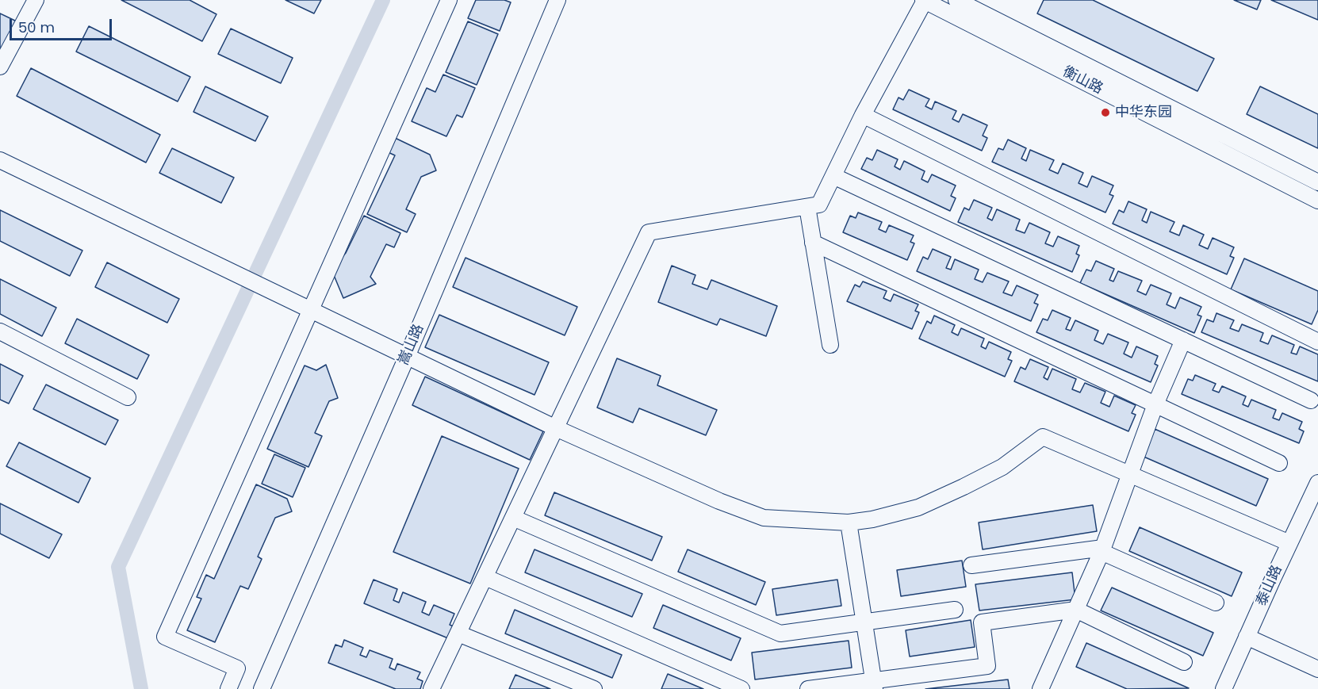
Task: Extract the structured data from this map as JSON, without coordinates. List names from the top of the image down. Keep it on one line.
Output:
{"streets":{"street":["衡山路","嵩山路","泰山路"]},"places":["中华东园"],"scale_bar":"50 m"}
